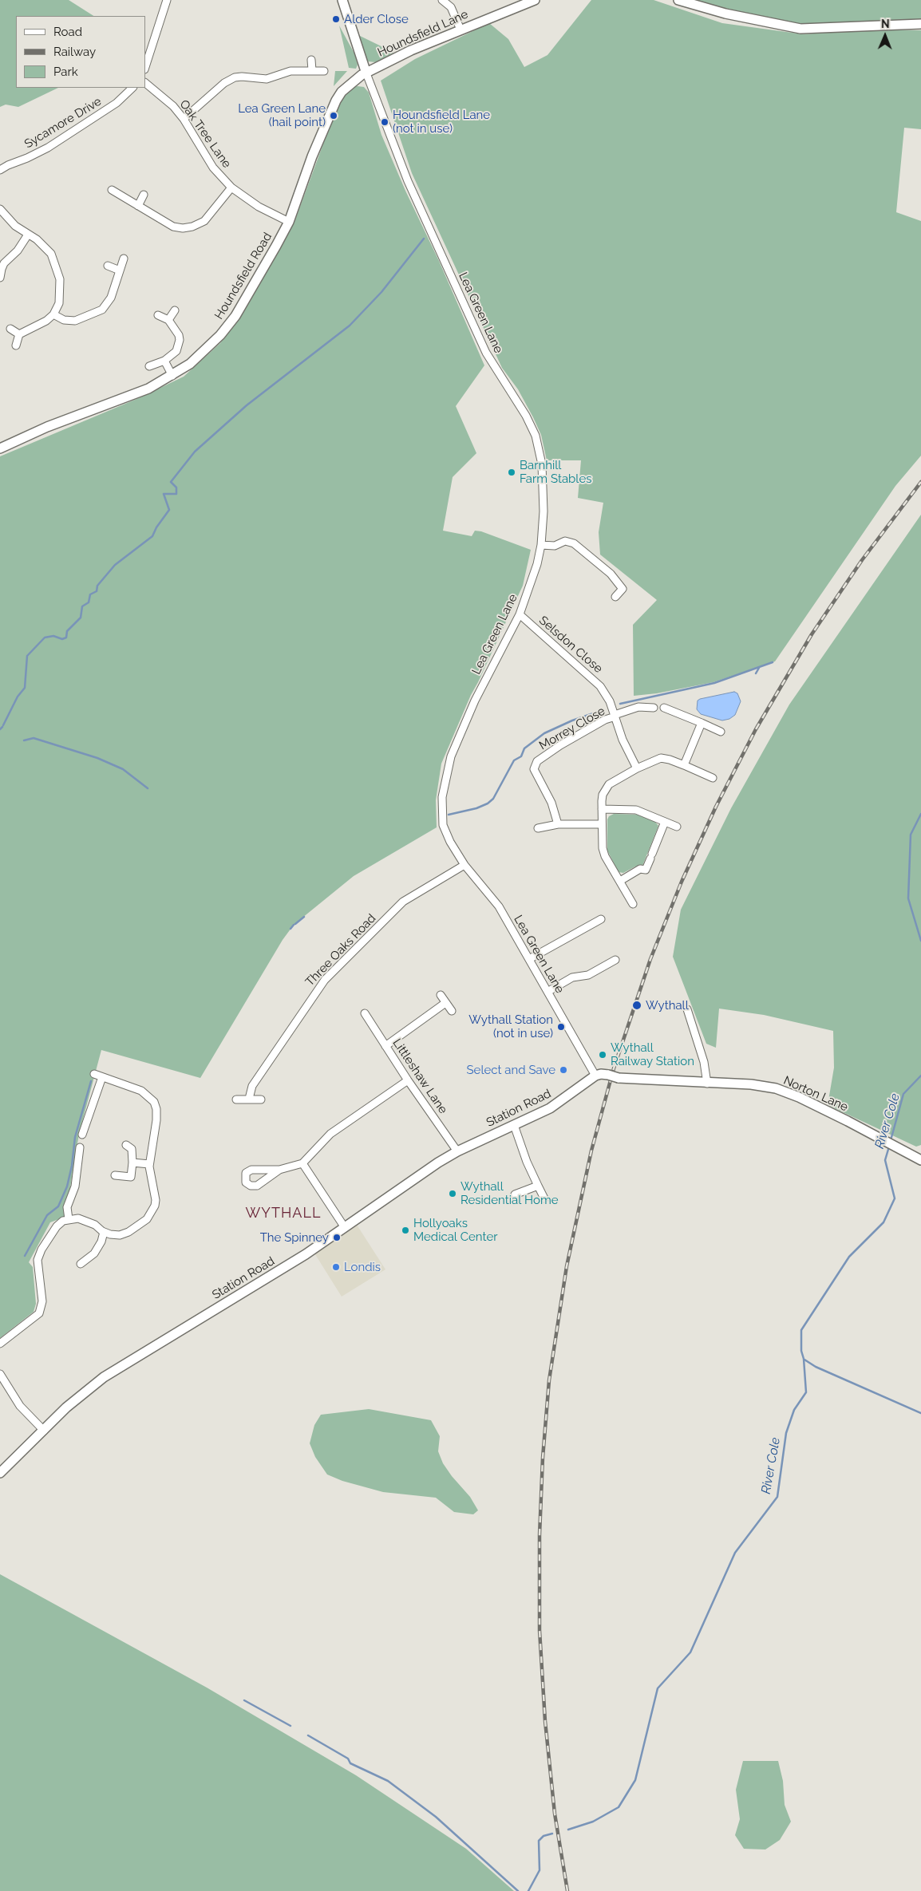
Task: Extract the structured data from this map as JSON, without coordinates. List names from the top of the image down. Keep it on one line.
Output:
{"streets":{"street":["Houndsfield Lane","Sycamore Drive","Oak Tree Lane","Houndsfield Road","Lea Green Lane","Selsdon Close","Morrey Close","Three Oaks Road","Littleshaw Lane","Norton Lane","Station Road"]},"crossings":[["Houndsfield Lane","Houndsfield Road"],["Houndsfield Lane","Lea Green Lane"],["Oak Tree Lane","Houndsfield Road"],["Houndsfield Road","Lea Green Lane"],["Lea Green Lane","Selsdon Close"],["Lea Green Lane","Three Oaks Road"],["Lea Green Lane","Norton Lane"],["Lea Green Lane","Station Road"],["Selsdon Close","Morrey Close"],["Littleshaw Lane","Station Road"],["Norton Lane","Station Road"]],"districts":["WYTHALL"],"water":["River Cole"],"places":["Alder Close","Lea Green Lane (hail point)","Houndsfield Lane (not in use)","Barnhill Farm Stables","Wythall","Wythall Station (not in use)","Wythall Railway Station","Select and Save","Wythall Residential Home","Hollyoaks Medical Center","The Spinney","Londis"],"legend":["Road","Railway","Park"],"north":"top"}
